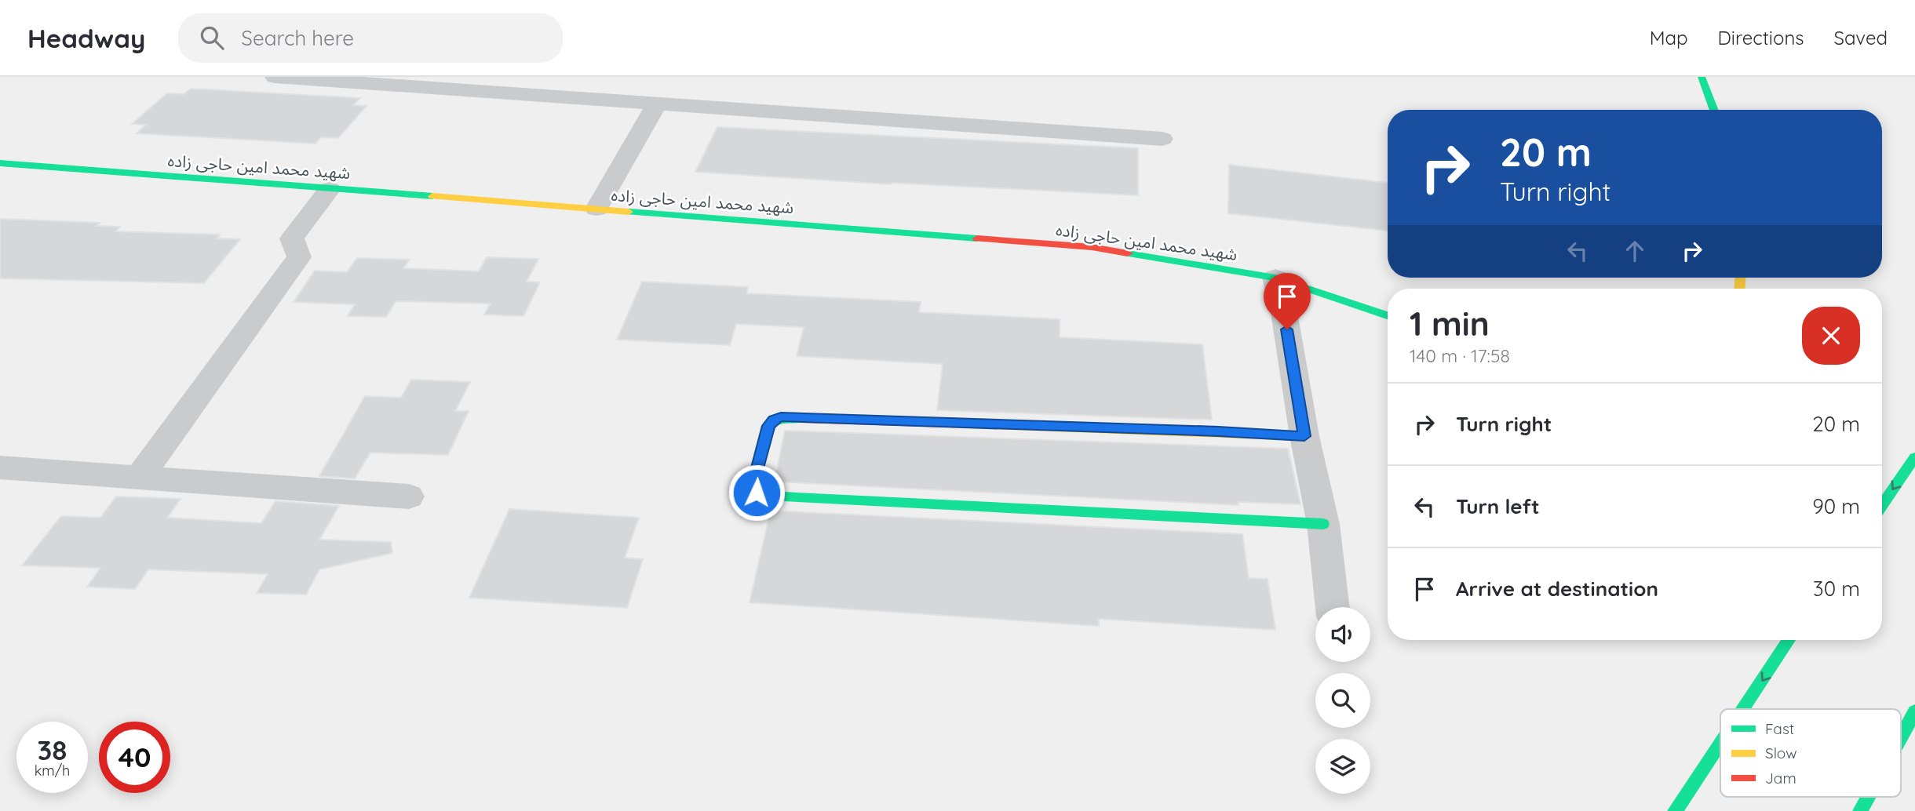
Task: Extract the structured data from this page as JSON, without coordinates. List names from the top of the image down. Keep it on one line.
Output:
{"streets":{"street":["شهید محمد امین حاجی زاده"]},"legend":["Fast","Slow","Jam"],"page":{"header":"Headway","search":"Search here","nav":["Map","Directions","Saved"],"turn":["20 m","Turn right"],"heading":["1 min","140 m · 17:58"],"list":[{"name":"Turn right","value":"20 m"},{"name":"Turn left","value":"90 m"},{"name":"Arrive at destination","value":"30 m"}],"speed":"38 km/h","limit":"40"}}
